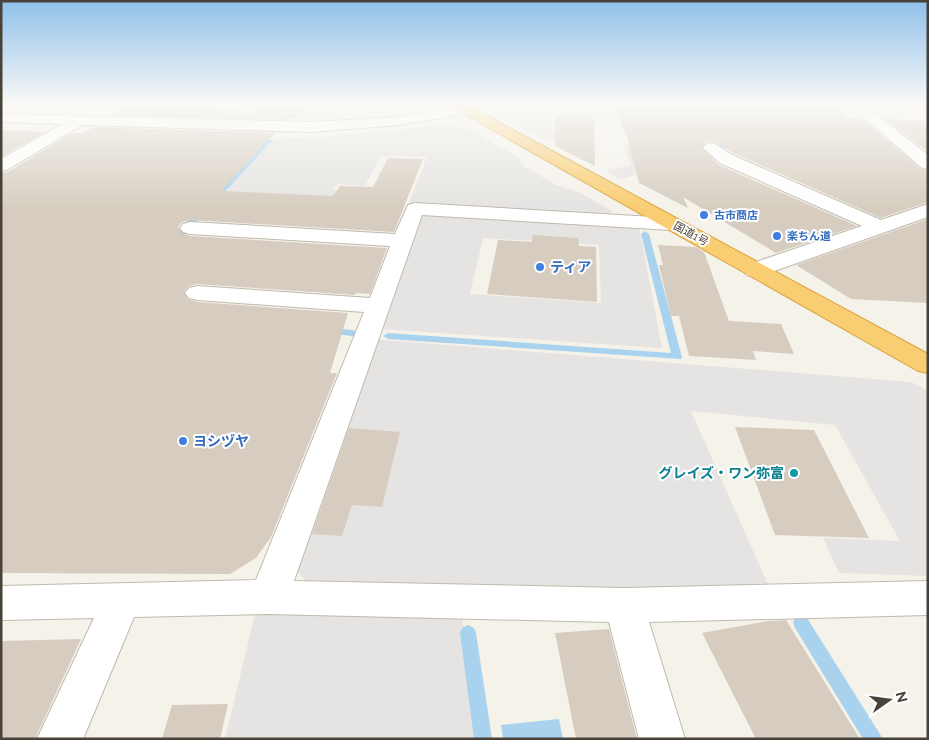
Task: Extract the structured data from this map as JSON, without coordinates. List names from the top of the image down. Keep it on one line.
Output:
{"streets":{"highway":["国道1号"]},"places":["古市商店","楽ちん道","ティア","ヨシヅヤ","グレイズ・ワン弥富"],"north":"right"}
